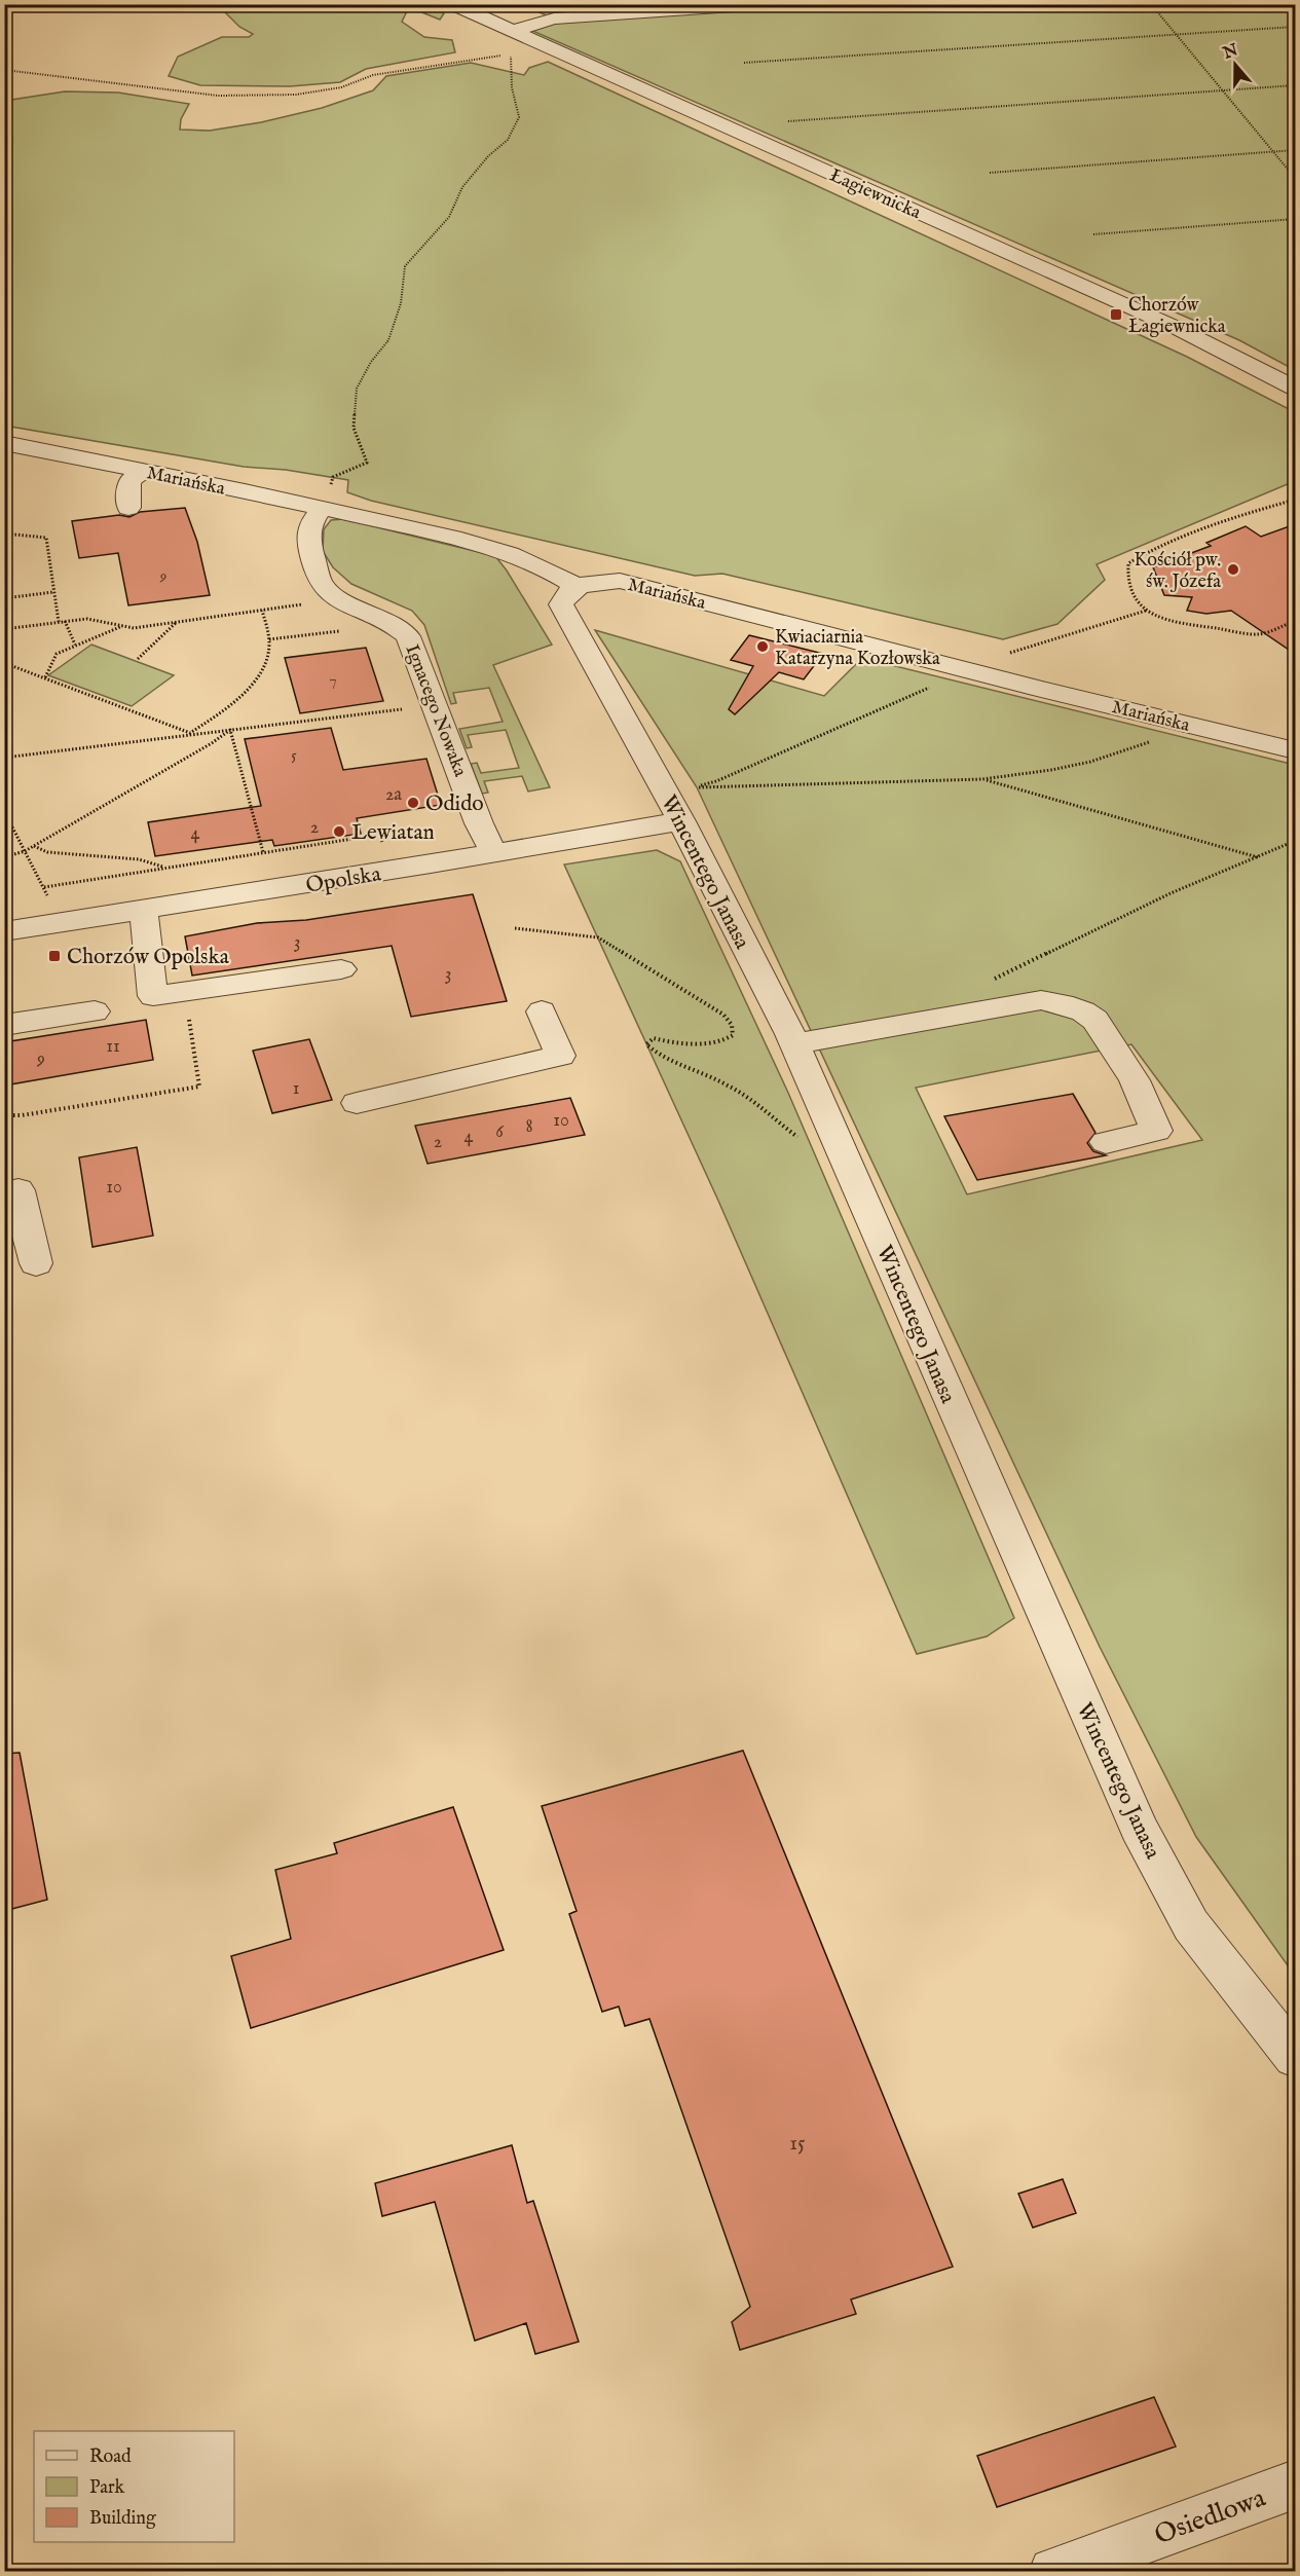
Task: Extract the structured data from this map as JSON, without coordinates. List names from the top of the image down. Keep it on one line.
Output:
{"streets":{"street":["Łagiewnicka","Mariańska","Ignacego Nowaka","Wincentego Janasa","Opolska","Osiedlowa"]},"crossings":[["Mariańska","Ignacego Nowaka"],["Mariańska","Wincentego Janasa"],["Ignacego Nowaka","Opolska"],["Wincentego Janasa","Opolska"]],"places":{"transit":["Chorzów Łagiewnicka","Chorzów Opolska"],"other":["Kościół pw. św. Józefa","Kwiaciarnia Katarzyna Kozłowska","Odido","Lewiatan"]},"house_numbers":["9","7","5","2a","2","4","3","3","11","9","1","10","8","6","4","2","10","15"],"legend":["Road","Park","Building"],"north":"top"}
